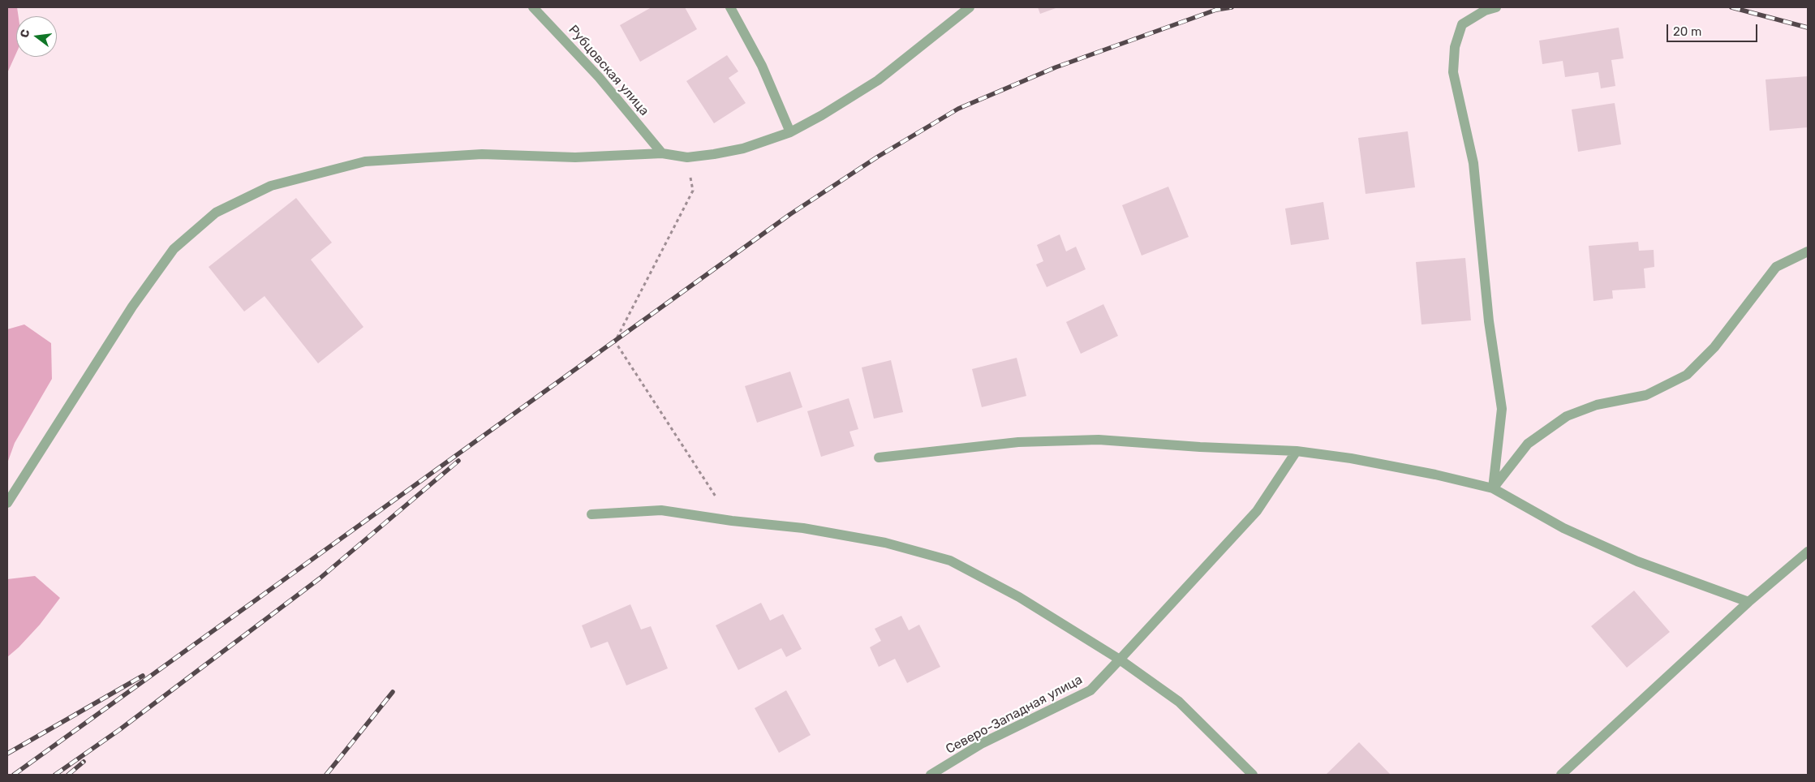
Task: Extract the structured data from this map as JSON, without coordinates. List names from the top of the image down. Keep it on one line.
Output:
{"streets":{"street":["Рубцовская улица","Северо-Западная улица"]},"scale_bar":"20 m","north":"left"}
